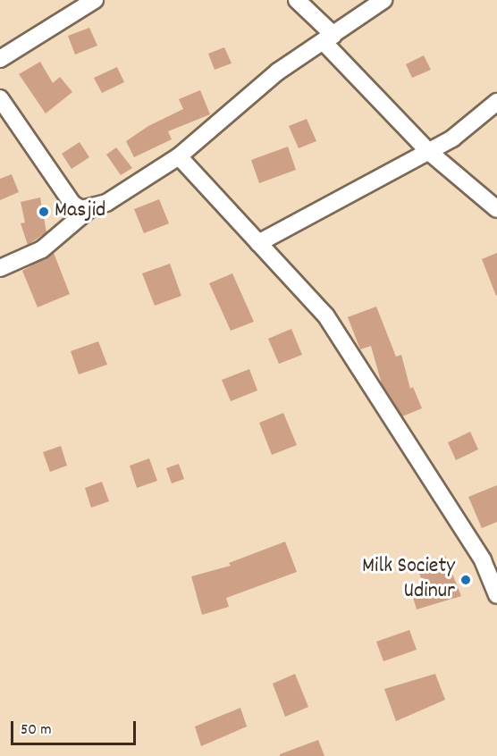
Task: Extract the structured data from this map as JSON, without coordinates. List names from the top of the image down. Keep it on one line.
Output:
{"places":["Masjid","Milk Society Udinur"],"scale_bar":"50 m"}
